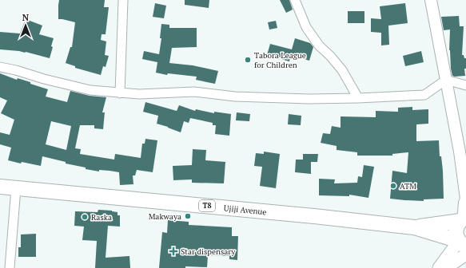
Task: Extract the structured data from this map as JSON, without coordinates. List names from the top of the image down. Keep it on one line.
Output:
{"streets":{"highway":["T8","Ujiji Avenue"]},"crossings":[["T8","Ujiji Avenue"]],"places":{"other":["Tabora League for Children","ATM","Makwaya","Raska"],"health":["Star dispensary"]},"north":"top"}
